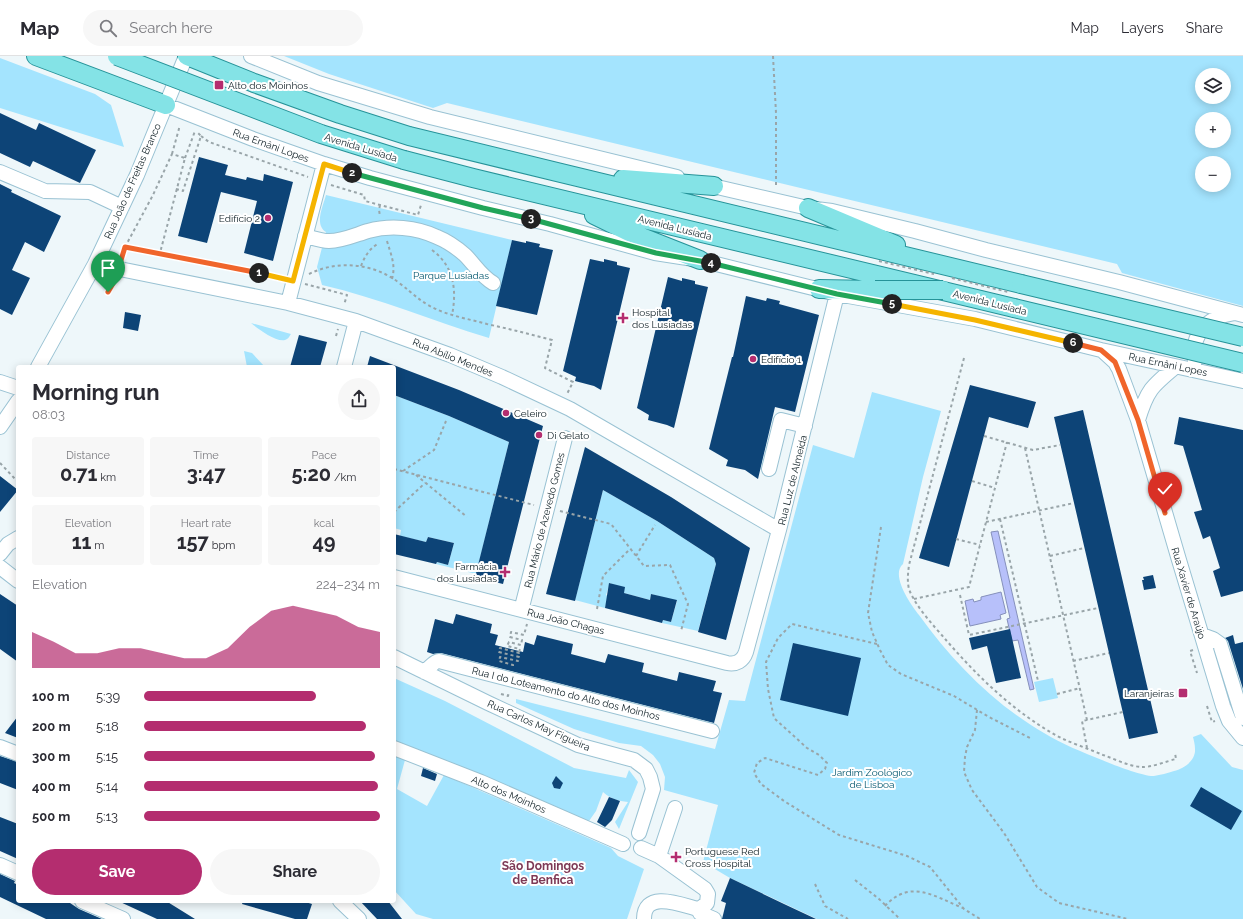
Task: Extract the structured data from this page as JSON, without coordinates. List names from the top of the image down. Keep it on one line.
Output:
{"streets":{"main road":["Avenida Lusíada"],"street":["Rua Ernâni Lopes","Rua João de Freitas Branco","Rua Abílio Mendes","Rua Luz de Almeida","Rua Mário de Azevedo Gomes","Rua Xavier de Araújo","Rua João Chagas","Rua I do Loteamento do Alto dos Moinhos","Rua Carlos May Figueira","Alto dos Moinhos"]},"crossings":[["Rua Ernâni Lopes","Rua João de Freitas Branco"],["Rua Ernâni Lopes","Rua Luz de Almeida"],["Rua Ernâni Lopes","Rua Xavier de Araújo"],["Rua João de Freitas Branco","Rua Abílio Mendes"],["Rua Abílio Mendes","Rua Luz de Almeida"],["Rua Luz de Almeida","Rua João Chagas"],["Rua I do Loteamento do Alto dos Moinhos","Rua Carlos May Figueira"],["Rua Carlos May Figueira","Alto dos Moinhos"]],"districts":["São Domingos de Benfica"],"parks":["Parque Lusíadas","Jardim Zoológico de Lisboa"],"places":{"transit":["Alto dos Moinhos","Laranjeiras"],"other":["Edifício 2","Edifício 1","Celeiro","Di Gelato"],"health":["Hospital dos Lusíadas","Farmácia dos Lusíadas","Portuguese Red Cross Hospital"]},"page":{"header":"Map","search":"Search here","nav":["Map","Layers","Share"],"map_buttons":["+","−"],"pins":["2","3","4","1","5","6"],"heading":["Morning run","08:03"],"stats":[["Distance","0.71 km"],["Time","3:47"],["Pace","5:20 /km"],["Elevation","11 m"],["Heart rate","157 bpm"],["kcal","49"]],"chart":["Elevation","224–234 m"],"list":[{"name":"100 m","note":"5:39"},{"name":"200 m","note":"5:18"},{"name":"300 m","note":"5:15"},{"name":"400 m","note":"5:14"},{"name":"500 m","note":"5:13"}],"buttons":["Save","Share"]}}
